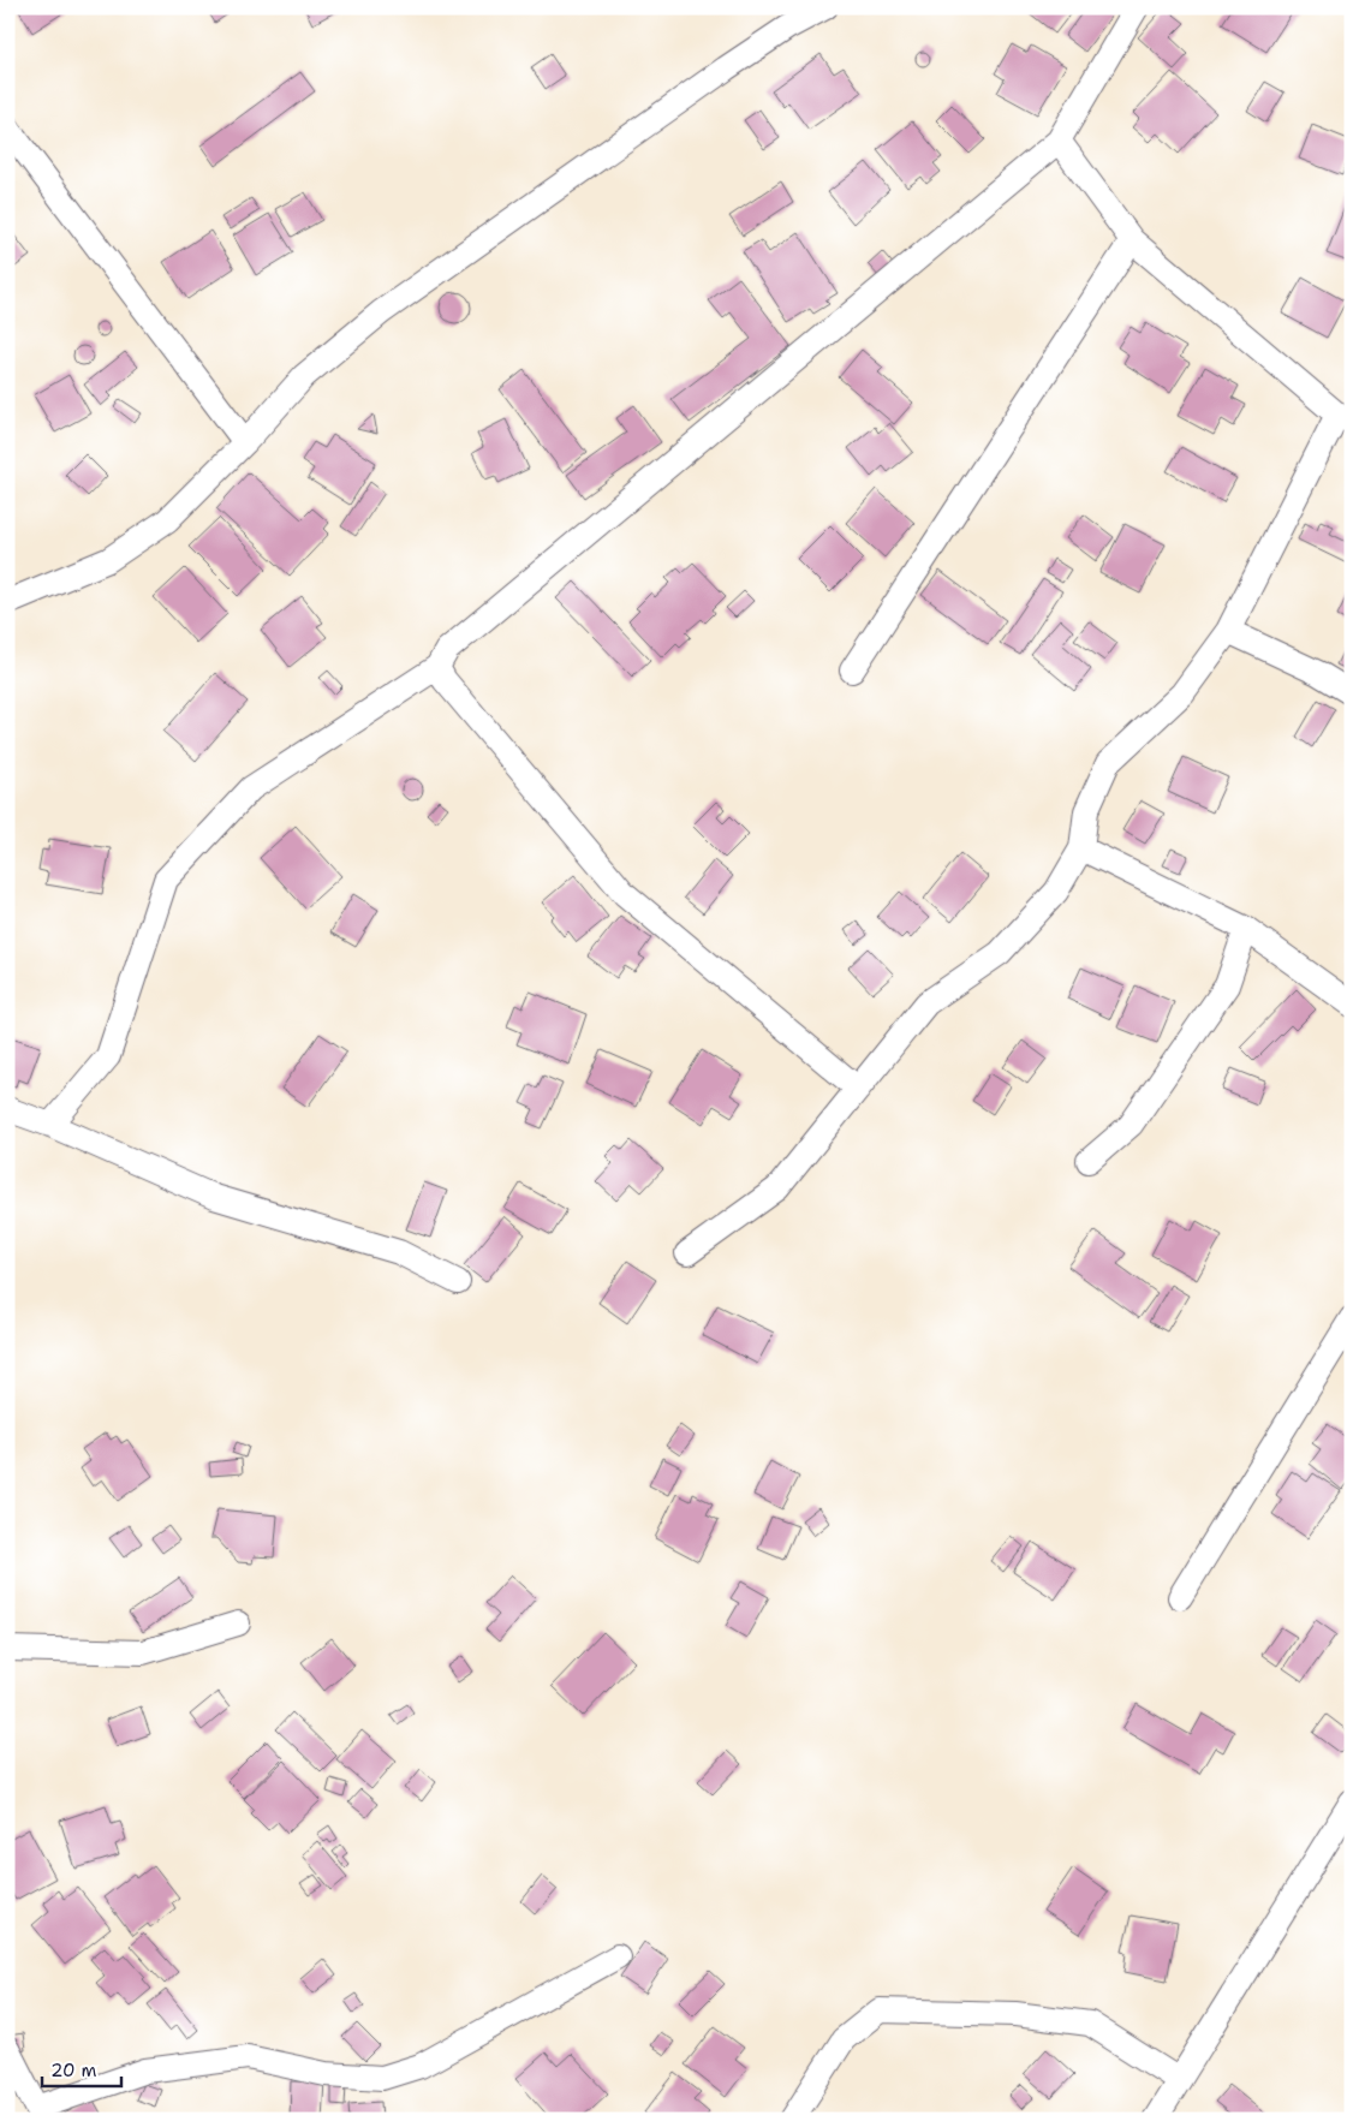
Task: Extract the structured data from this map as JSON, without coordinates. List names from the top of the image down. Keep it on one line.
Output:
{"scale_bar":"20 m"}
